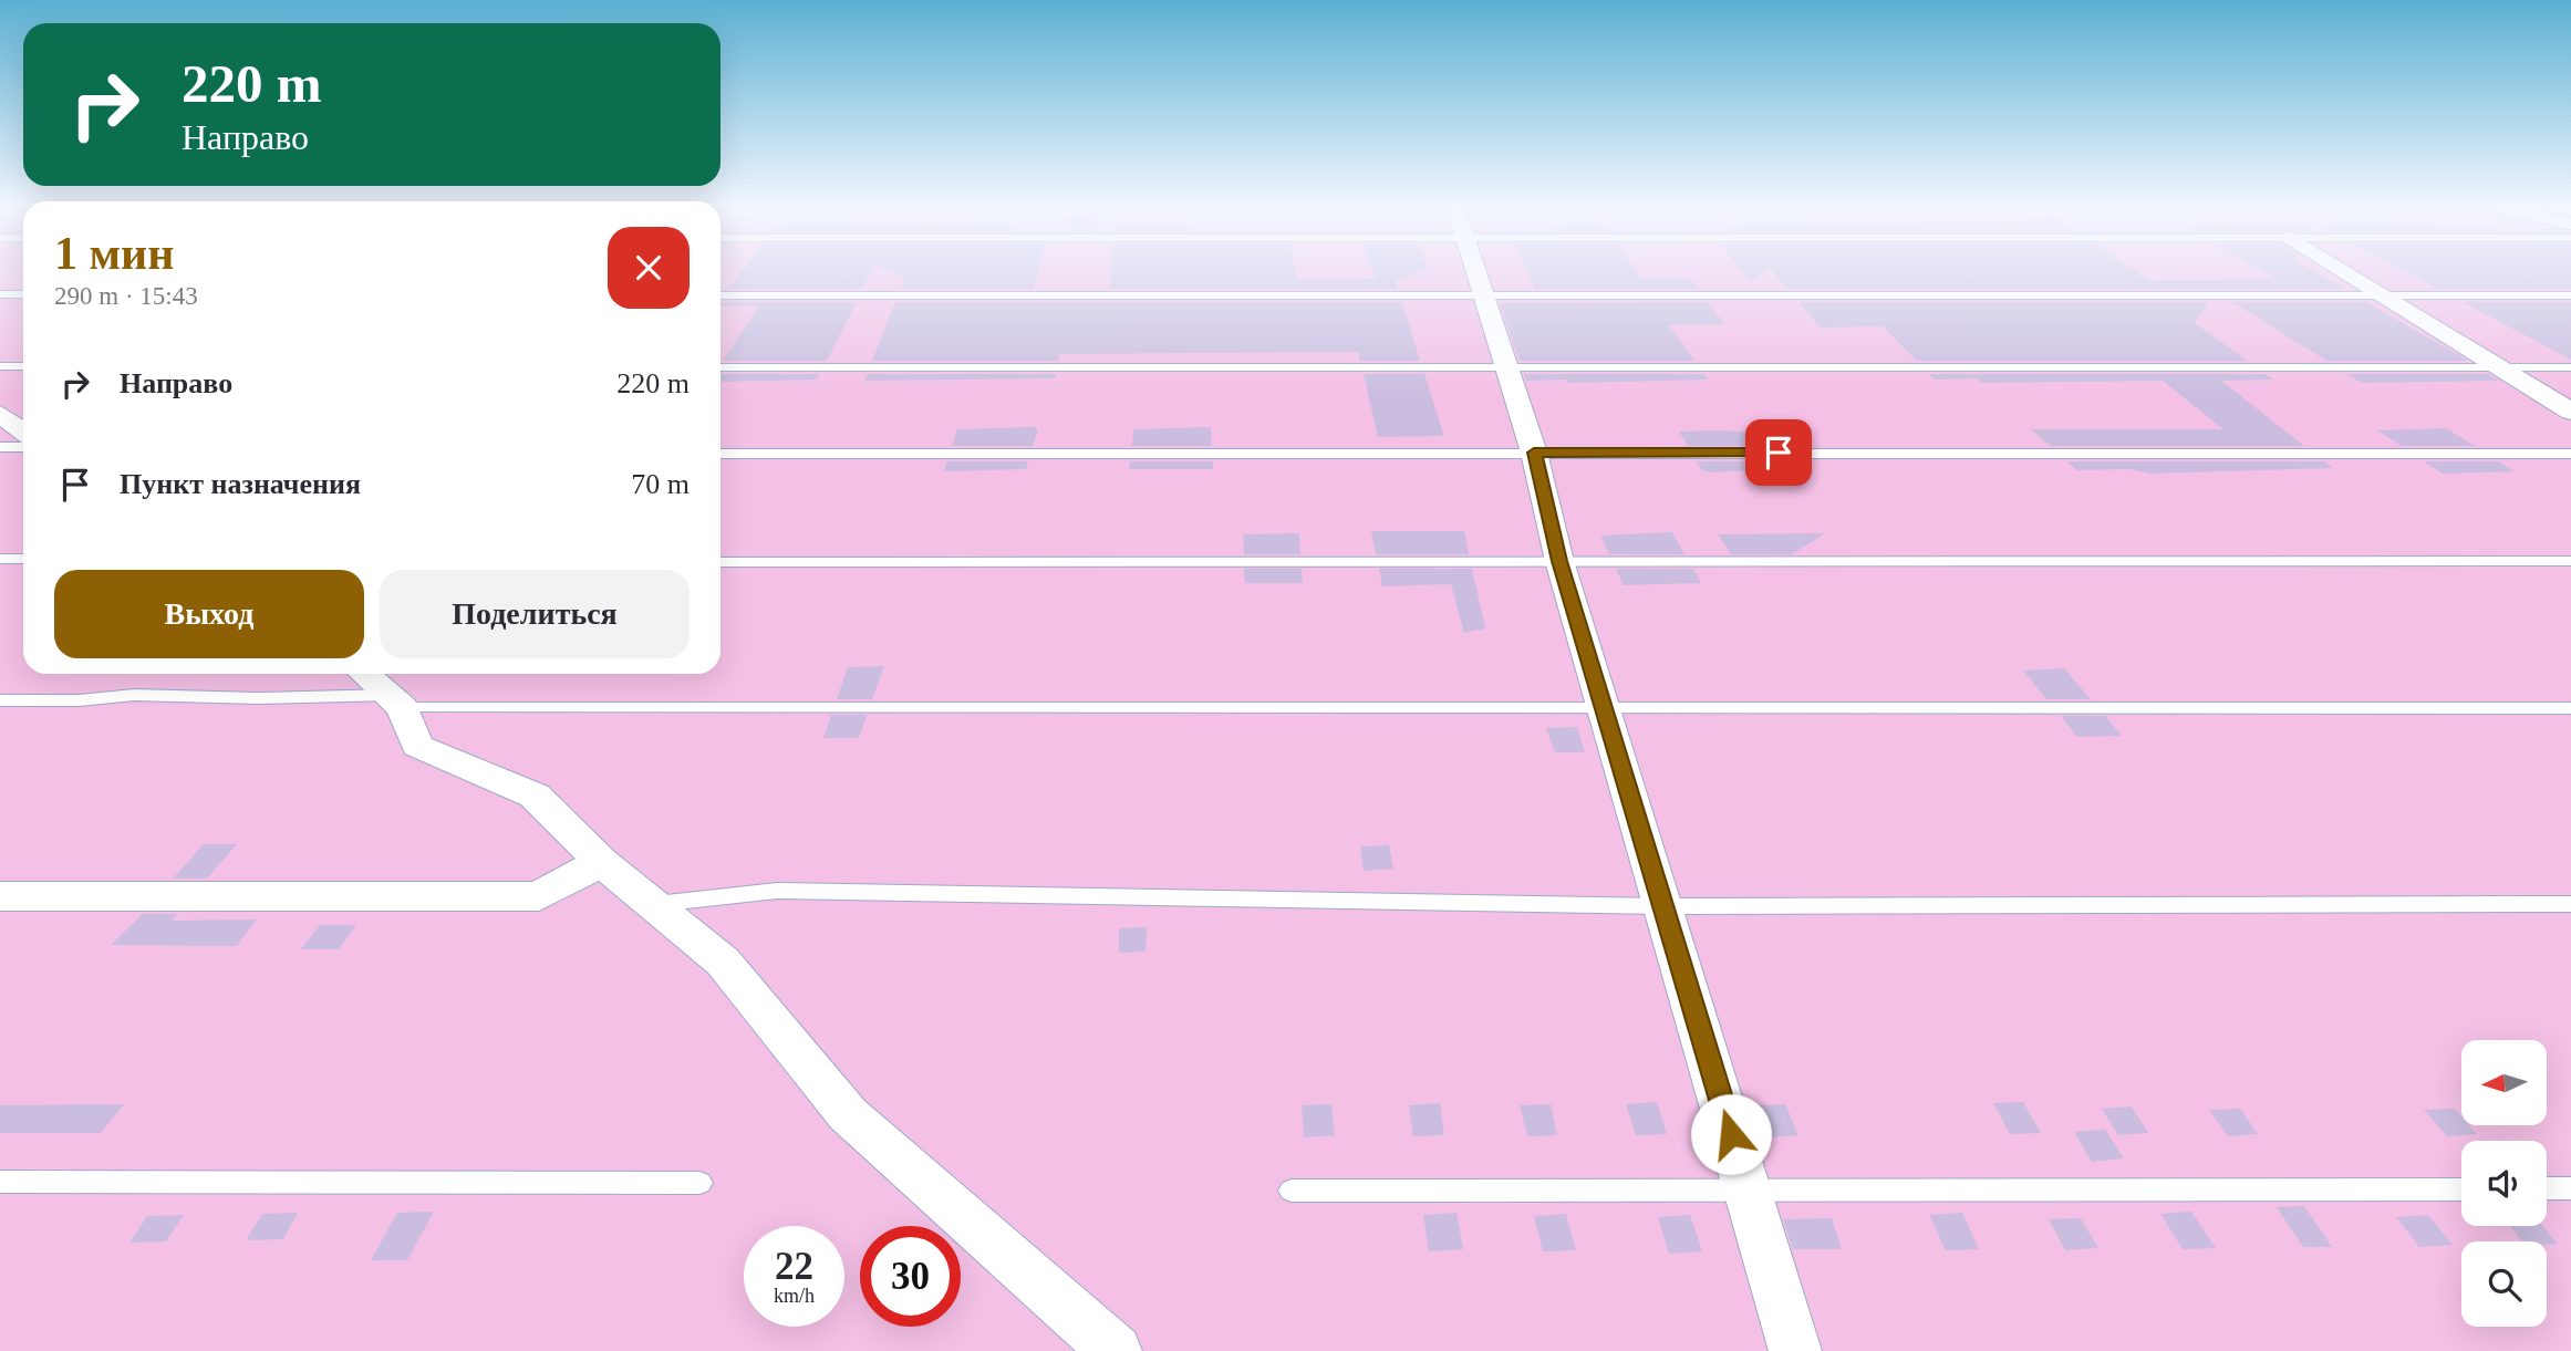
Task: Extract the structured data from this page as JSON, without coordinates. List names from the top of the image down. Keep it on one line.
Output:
{"north":"left","page":{"turn":["220 m","Направо"],"heading":["1 мин","290 m · 15:43"],"list":[{"name":"Направо","value":"220 m"},{"name":"Пункт назначения","value":"70 m"}],"buttons":["Выход","Поделиться"],"speed":"22 km/h","limit":"30"}}
